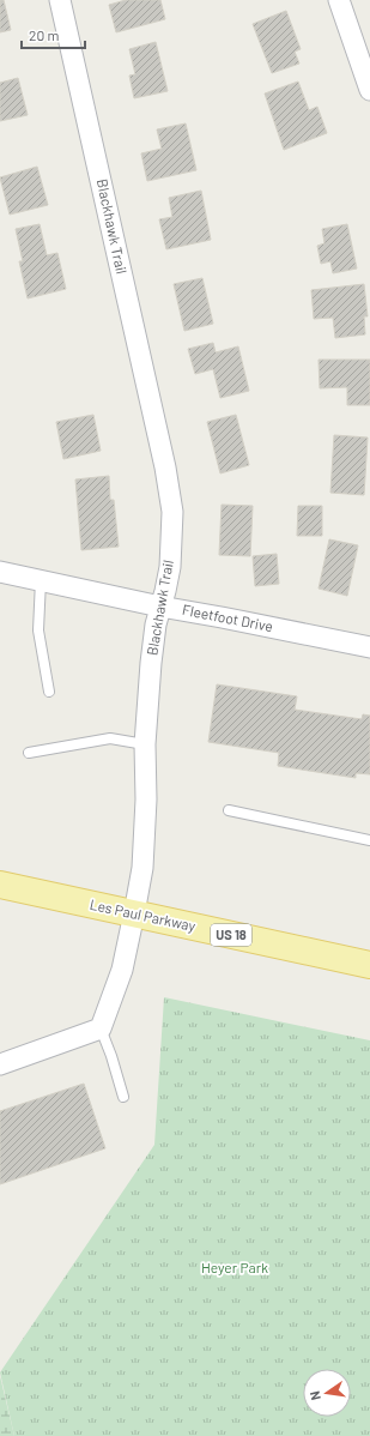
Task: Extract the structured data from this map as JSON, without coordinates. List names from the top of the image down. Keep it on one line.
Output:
{"streets":{"main road":["Les Paul Parkway","US 18"],"street":["Blackhawk Trail","Fleetfoot Drive"]},"crossings":[["Blackhawk Trail","Fleetfoot Drive"],["Blackhawk Trail","Les Paul Parkway"]],"parks":["Heyer Park"],"scale_bar":"20 m","north":"left"}
